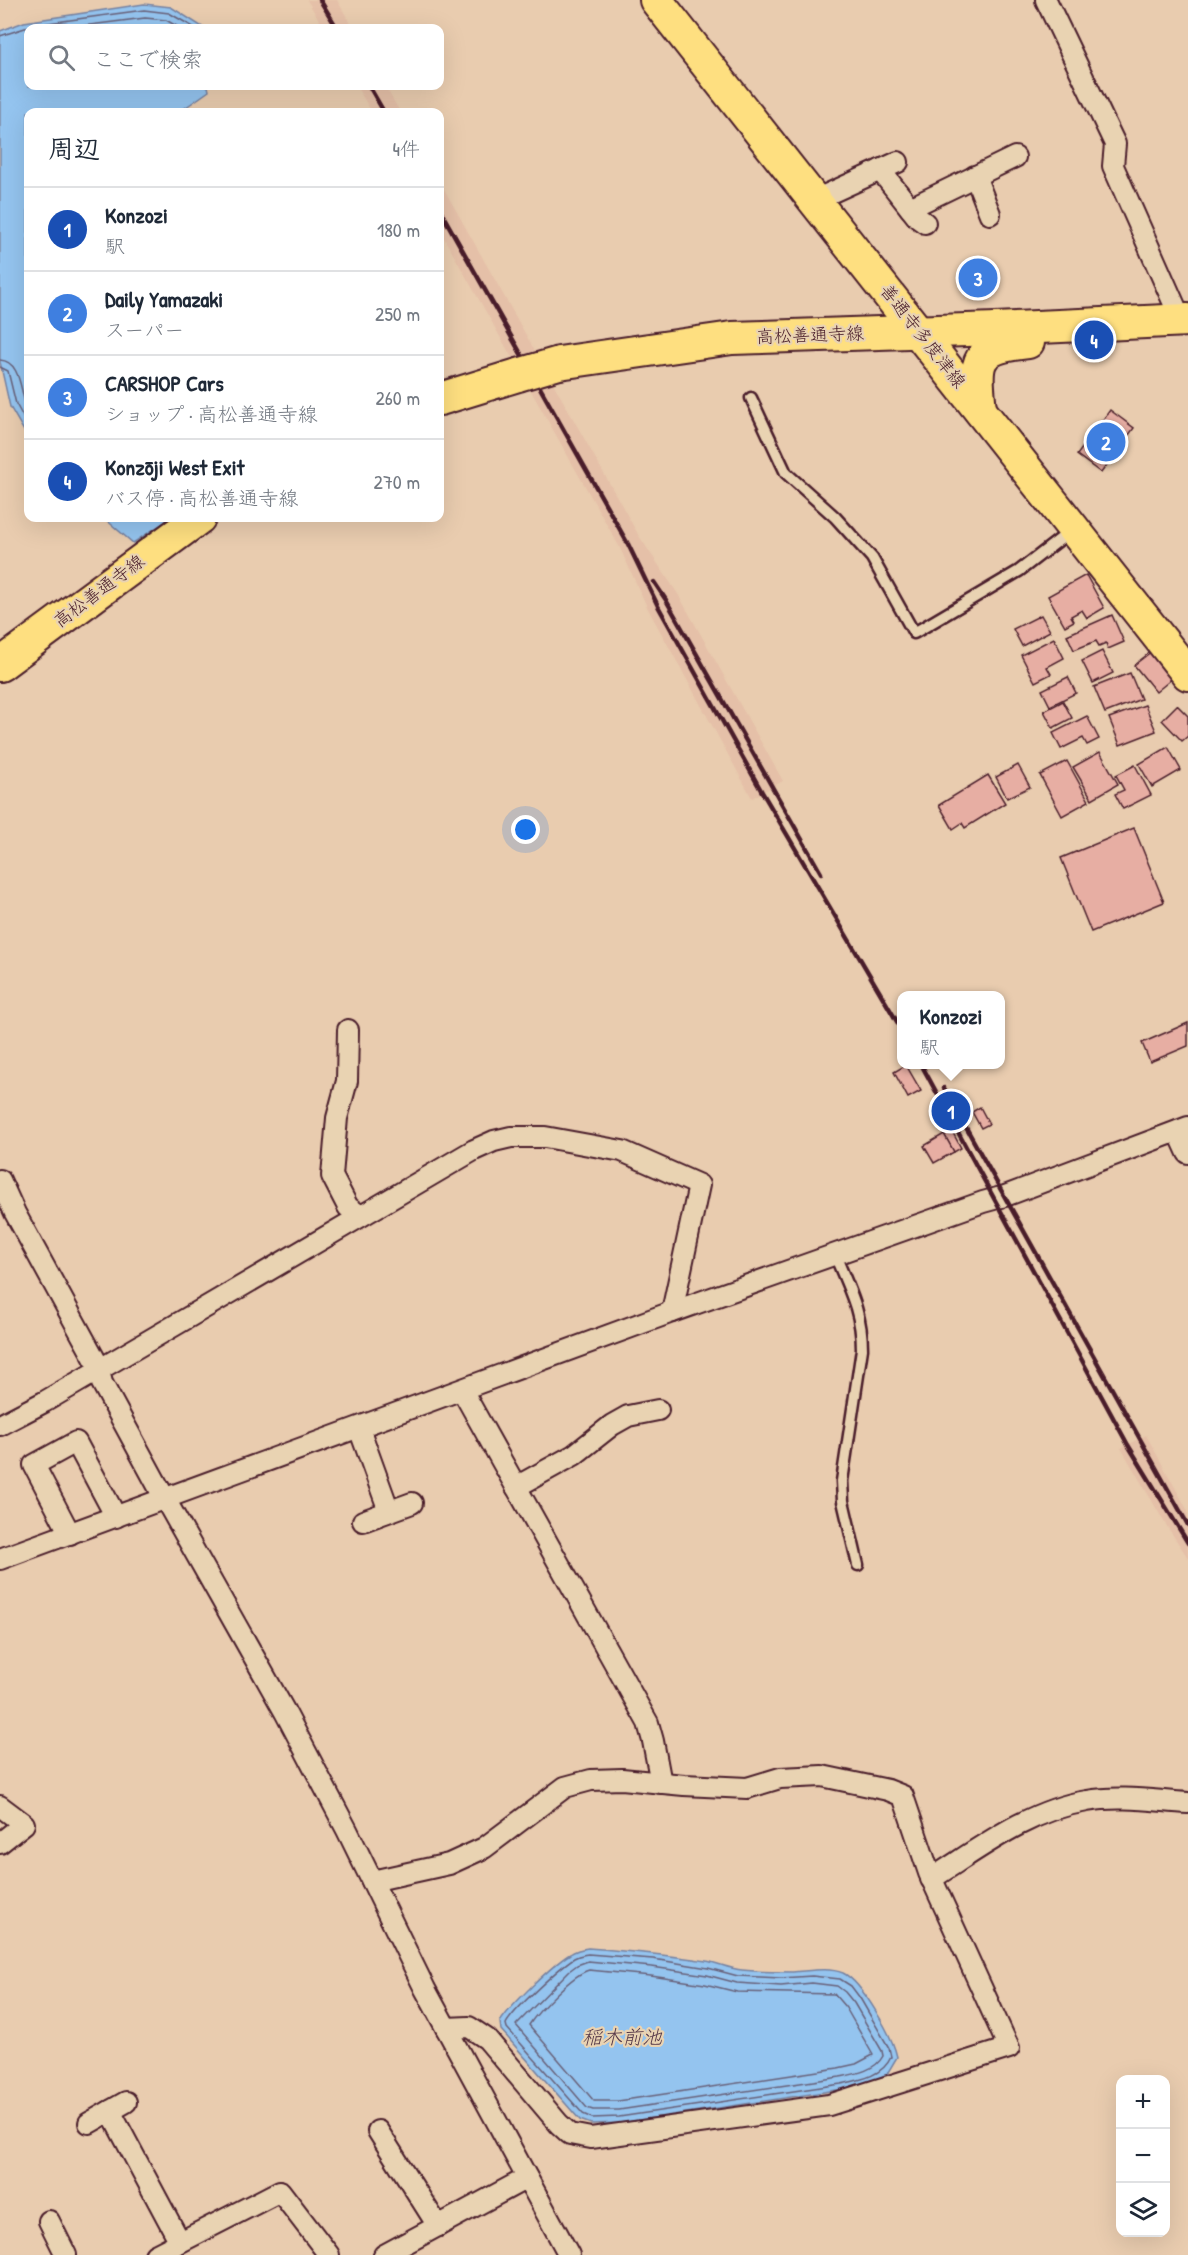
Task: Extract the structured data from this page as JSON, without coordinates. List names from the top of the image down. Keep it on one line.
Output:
{"streets":{"main road":["高松善通寺線","善通寺多度津線"]},"crossings":[["高松善通寺線","善通寺多度津線"]],"water":["稲木前池"],"page":{"search":"ここで検索","heading":["周辺","4件"],"list":[{"mark":"1","name":"Konzozi","note":"駅","value":"180 m"},{"mark":"2","name":"Daily Yamazaki","note":"スーパー","value":"250 m"},{"mark":"3","name":"CARSHOP Cars","note":"ショップ · 高松善通寺線","value":"260 m"},{"mark":"4","name":"Konzōji West Exit","note":"バス停 · 高松善通寺線","value":"270 m"}],"pins":["3","4","2","1"],"popup":["Konzozi","駅"],"map_buttons":["+","−"]}}
